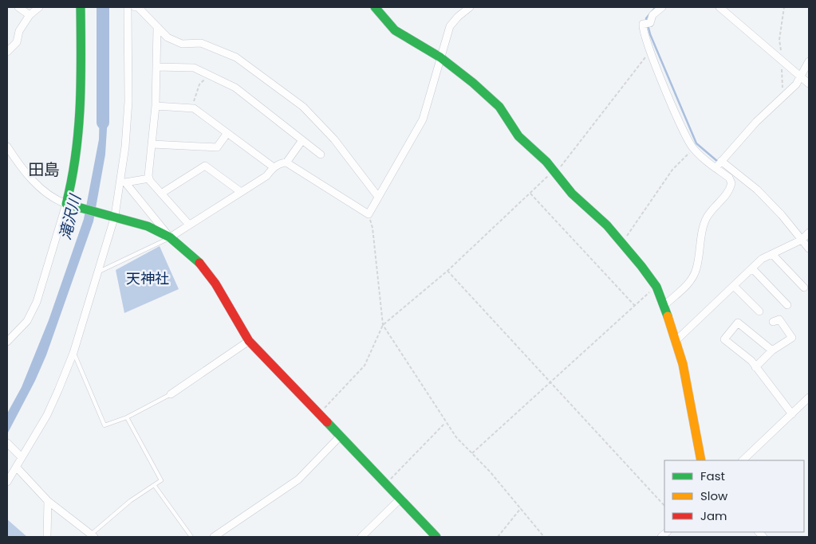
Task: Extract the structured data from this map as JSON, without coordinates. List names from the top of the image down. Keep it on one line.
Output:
{"districts":["田島"],"water":["滝沢川"],"parks":["天神社"],"legend":["Fast","Slow","Jam"]}
